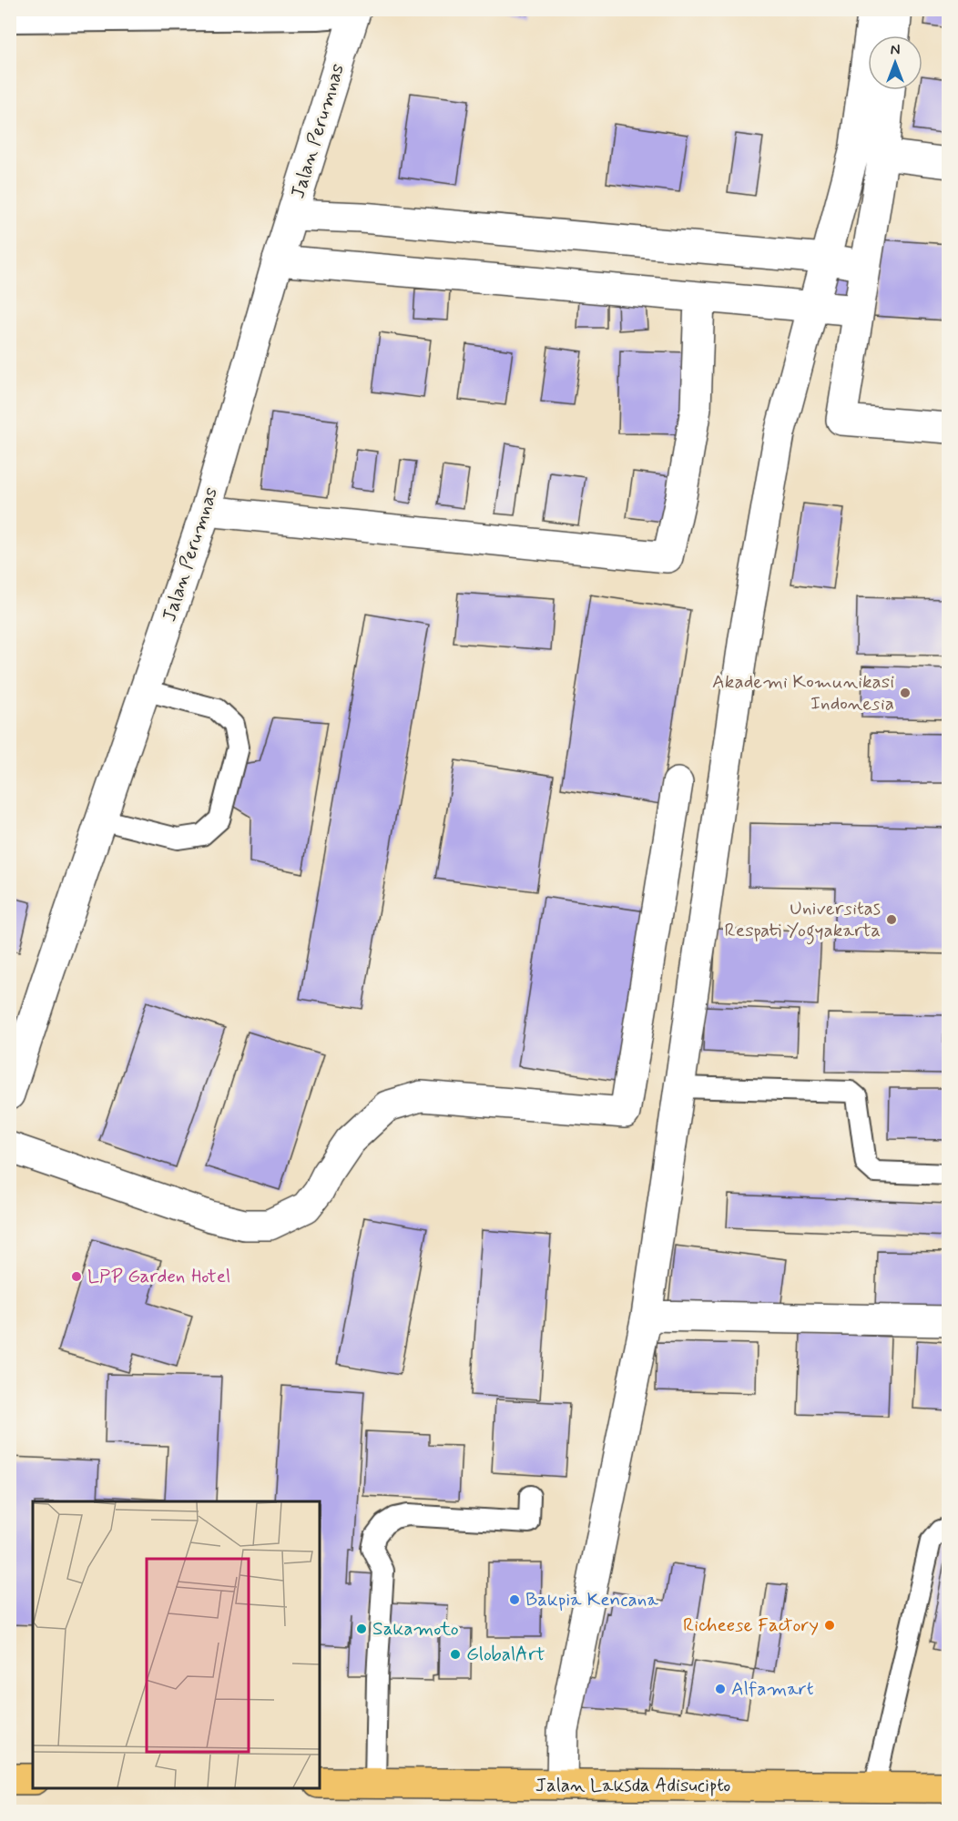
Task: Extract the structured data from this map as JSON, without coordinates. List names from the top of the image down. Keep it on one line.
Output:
{"streets":{"main road":["Jalan Laksda Adisucipto"],"street":["Jalan Perumnas"]},"places":["Akademi Komunikasi Indonesia","Universitas Respati Yogyakarta","LPP Garden Hotel","Bakpia Kencana","Richeese Factory","Sakamoto","GlobalArt","Alfamart"],"north":"top"}
